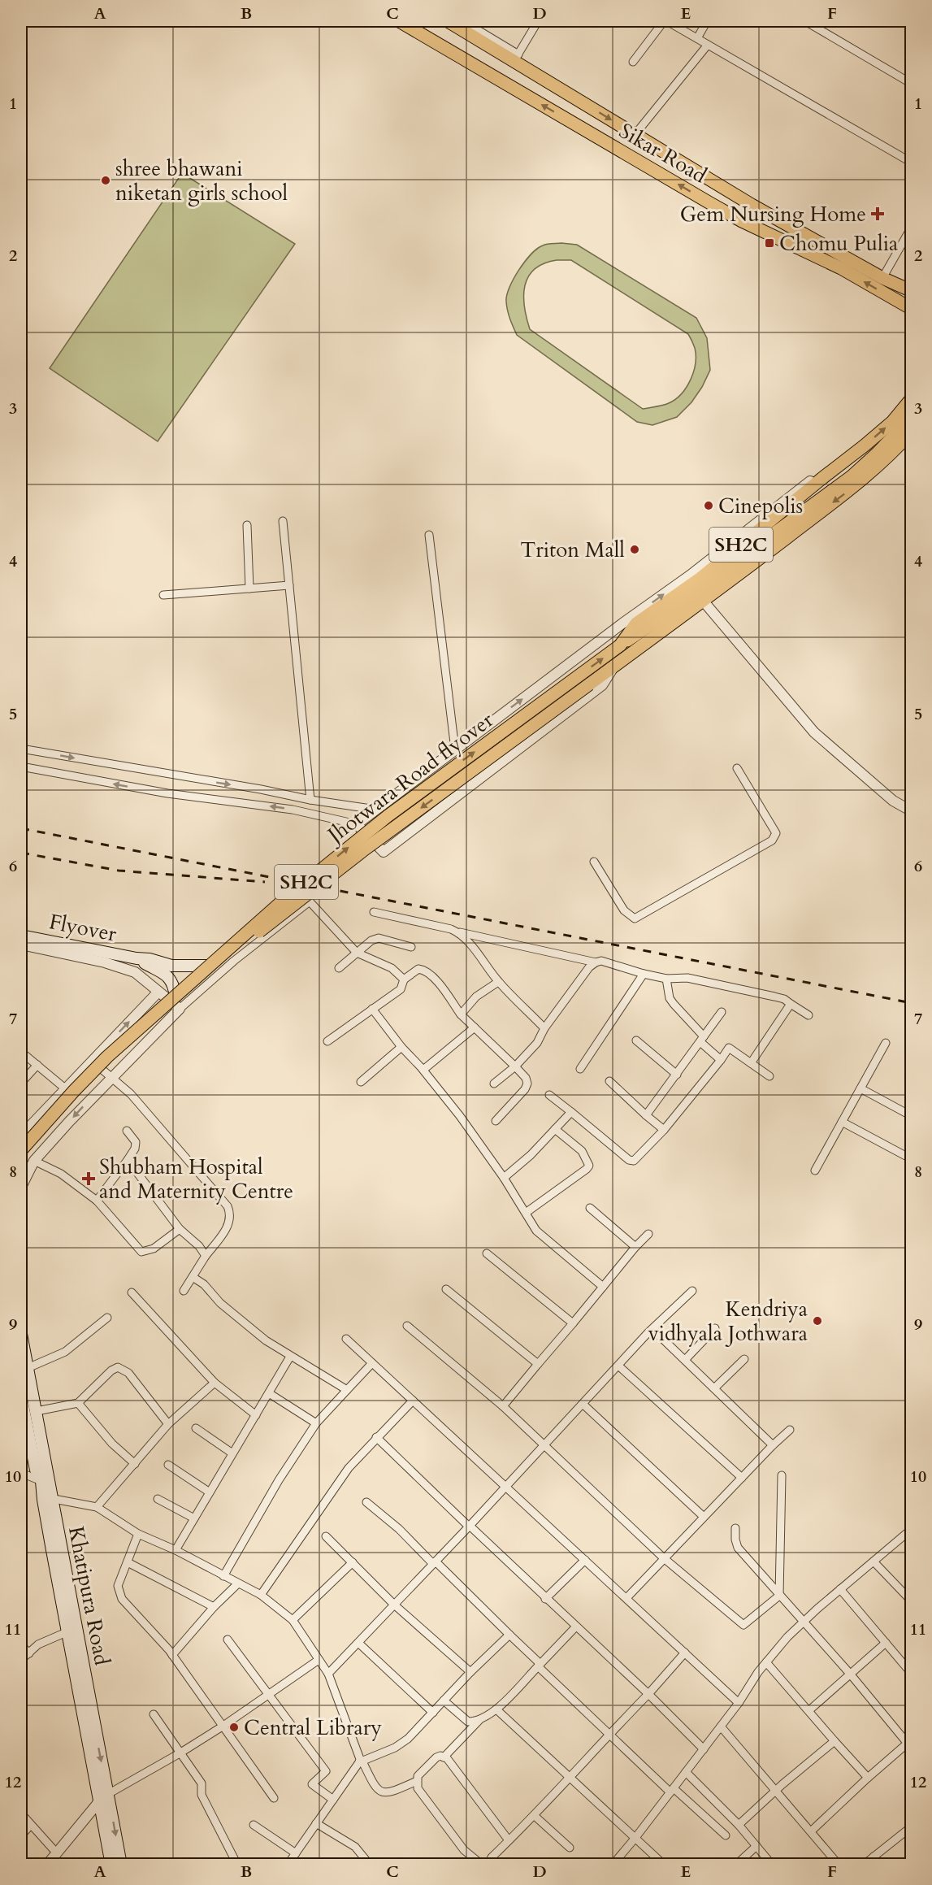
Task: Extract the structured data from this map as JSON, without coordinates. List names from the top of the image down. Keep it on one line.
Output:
{"streets":{"main road":["Sikar Road","SH2C","Jhotwara Road flyover","Flyover","Khatipura Road"]},"crossings":[["SH2C","Jhotwara Road flyover"],["Jhotwara Road flyover","Flyover"]],"places":{"other":["shree bhawani niketan girls school","Cinepolis","Triton Mall","Kendriya vidhyala Jothwara","Central Library"],"health":["Gem Nursing Home","Shubham Hospital and Maternity Centre"],"transit":["Chomu Pulia"]},"grid":{"columns":["A","B","C","D","E","F"],"rows":["1","2","3","4","5","6","7","8","9","10","11","12"]}}
